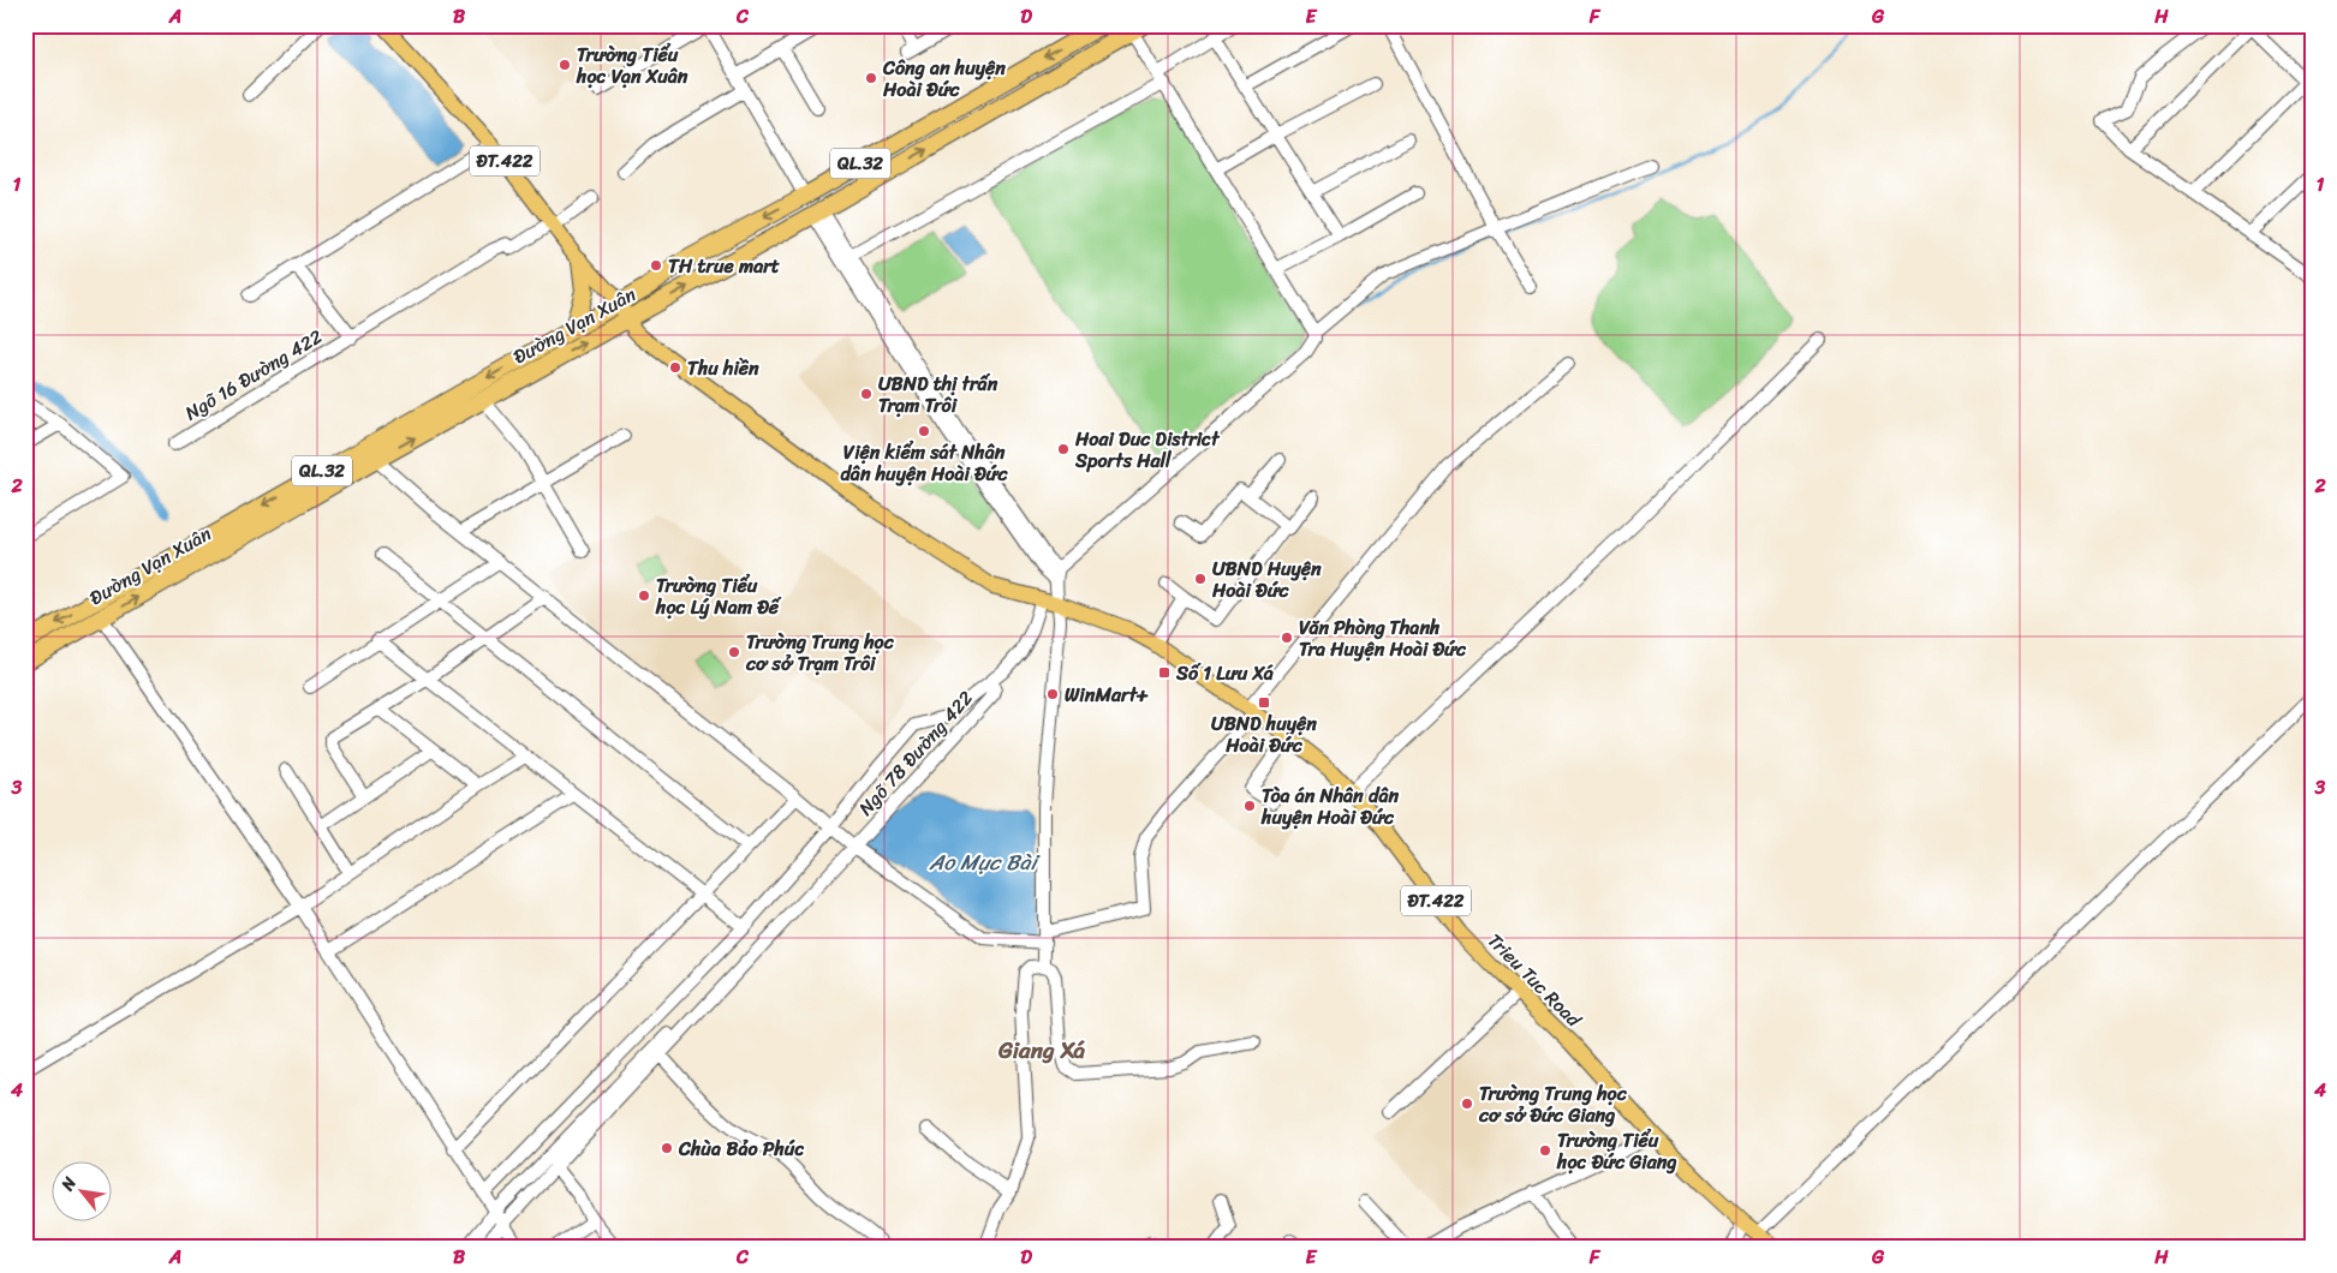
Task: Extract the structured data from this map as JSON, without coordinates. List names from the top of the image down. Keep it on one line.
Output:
{"streets":{"highway":["QL.32","Đường Vạn Xuân"],"main road":["ĐT.422","Trieu Tuc Road"],"street":["Ngõ 16 Đường 422","Ngõ 78 Đường 422"]},"crossings":[["ĐT.422","Đường Vạn Xuân"],["ĐT.422","Ngõ 16 Đường 422"],["ĐT.422","Trieu Tuc Road"]],"districts":["Giang Xá"],"water":["Ao Mục Bài"],"places":{"other":["Trường Tiểu học Vạn Xuân","Công an huyện Hoài Đức","TH true mart","Thu hiền","UBND thị trấn Trạm Trôi","Viện kiểm sát Nhân dân huyện Hoài Đức","Hoai Duc District Sports Hall","UBND Huyện Hoài Đức","Trường Tiểu học Lý Nam Đế","Văn Phòng Thanh Tra Huyện Hoài Đức","Trường Trung học cơ sở Trạm Trôi","WinMart+","Tòa án Nhân dân huyện Hoài Đức","Trường Trung học cơ sở Đức Giang","Chùa Bảo Phúc","Trường Tiểu học Đức Giang"],"transit":["Số 1 Lưu Xá","UBND huyện Hoài Đức"]},"north":"top left","grid":{"columns":["A","B","C","D","E","F","G","H"],"rows":["1","2","3","4"]}}
